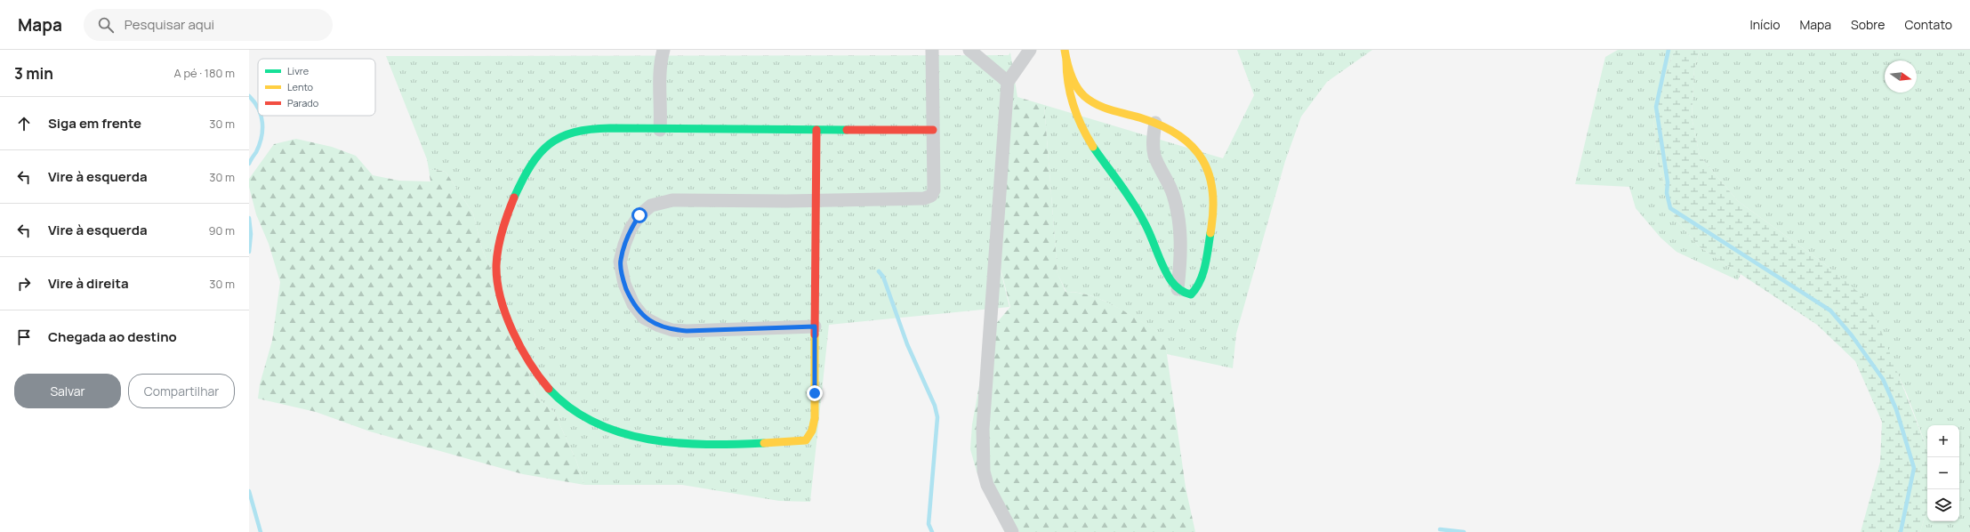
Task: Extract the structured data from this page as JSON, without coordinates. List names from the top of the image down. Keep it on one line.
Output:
{"legend":["Livre","Lento","Parado"],"north":"right","page":{"header":"Mapa","search":"Pesquisar aqui","nav":["Início","Mapa","Sobre","Contato"],"heading":["3 min","A pé · 180 m"],"list":[["Siga em frente","30 m"],["Vire à esquerda","30 m"],["Vire à esquerda","90 m"],["Vire à direita","30 m"],"Chegada ao destino"],"buttons":["Salvar","Compartilhar"],"map_buttons":["+","−"]}}
